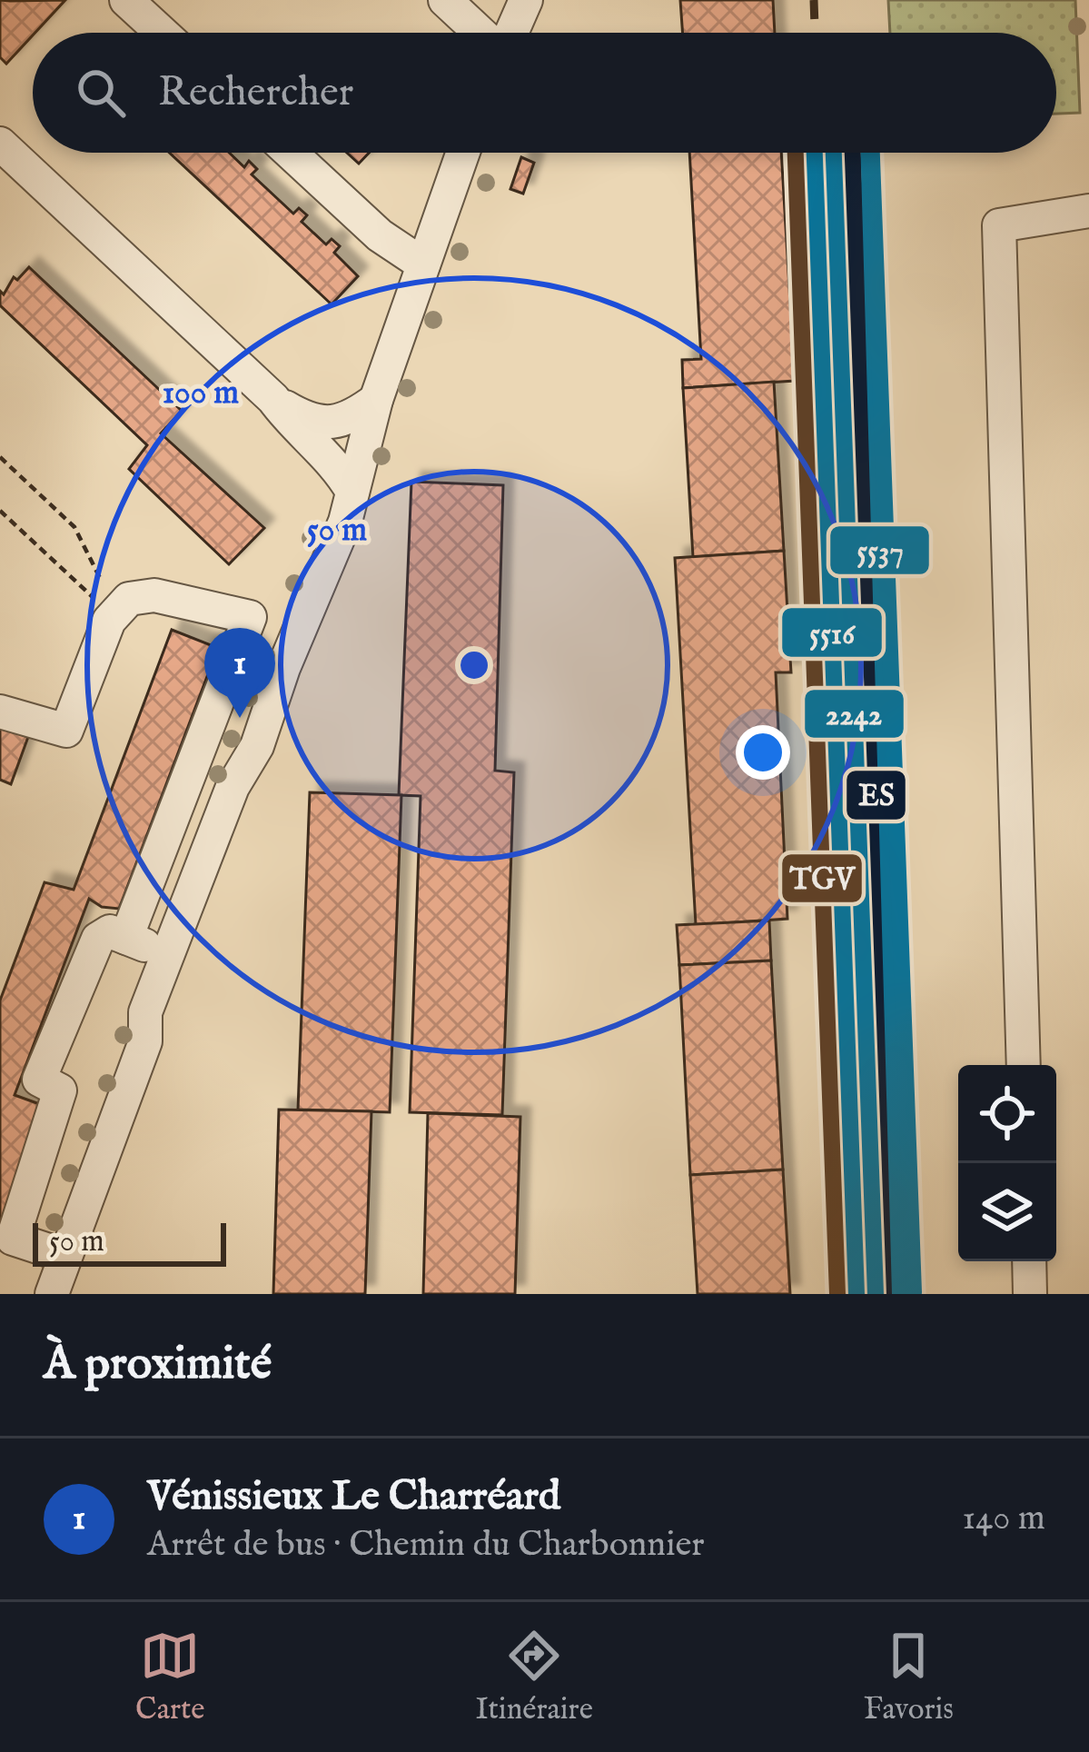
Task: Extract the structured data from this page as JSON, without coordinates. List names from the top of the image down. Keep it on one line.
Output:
{"lines":["transit line 2242","transit line 5516","transit line ES","transit line TGV","transit line 5537"],"scale_bar":"50 m","page":{"search":"Rechercher","pins":"1","scale":"50 m","heading":"À proximité","list":[{"mark":"1","name":"Vénissieux Le Charréard","note":"Arrêt de bus · Chemin du Charbonnier","value":"140 m"}],"nav":["Carte","Itinéraire","Favoris"]},"rings":["100 m","50 m"]}
